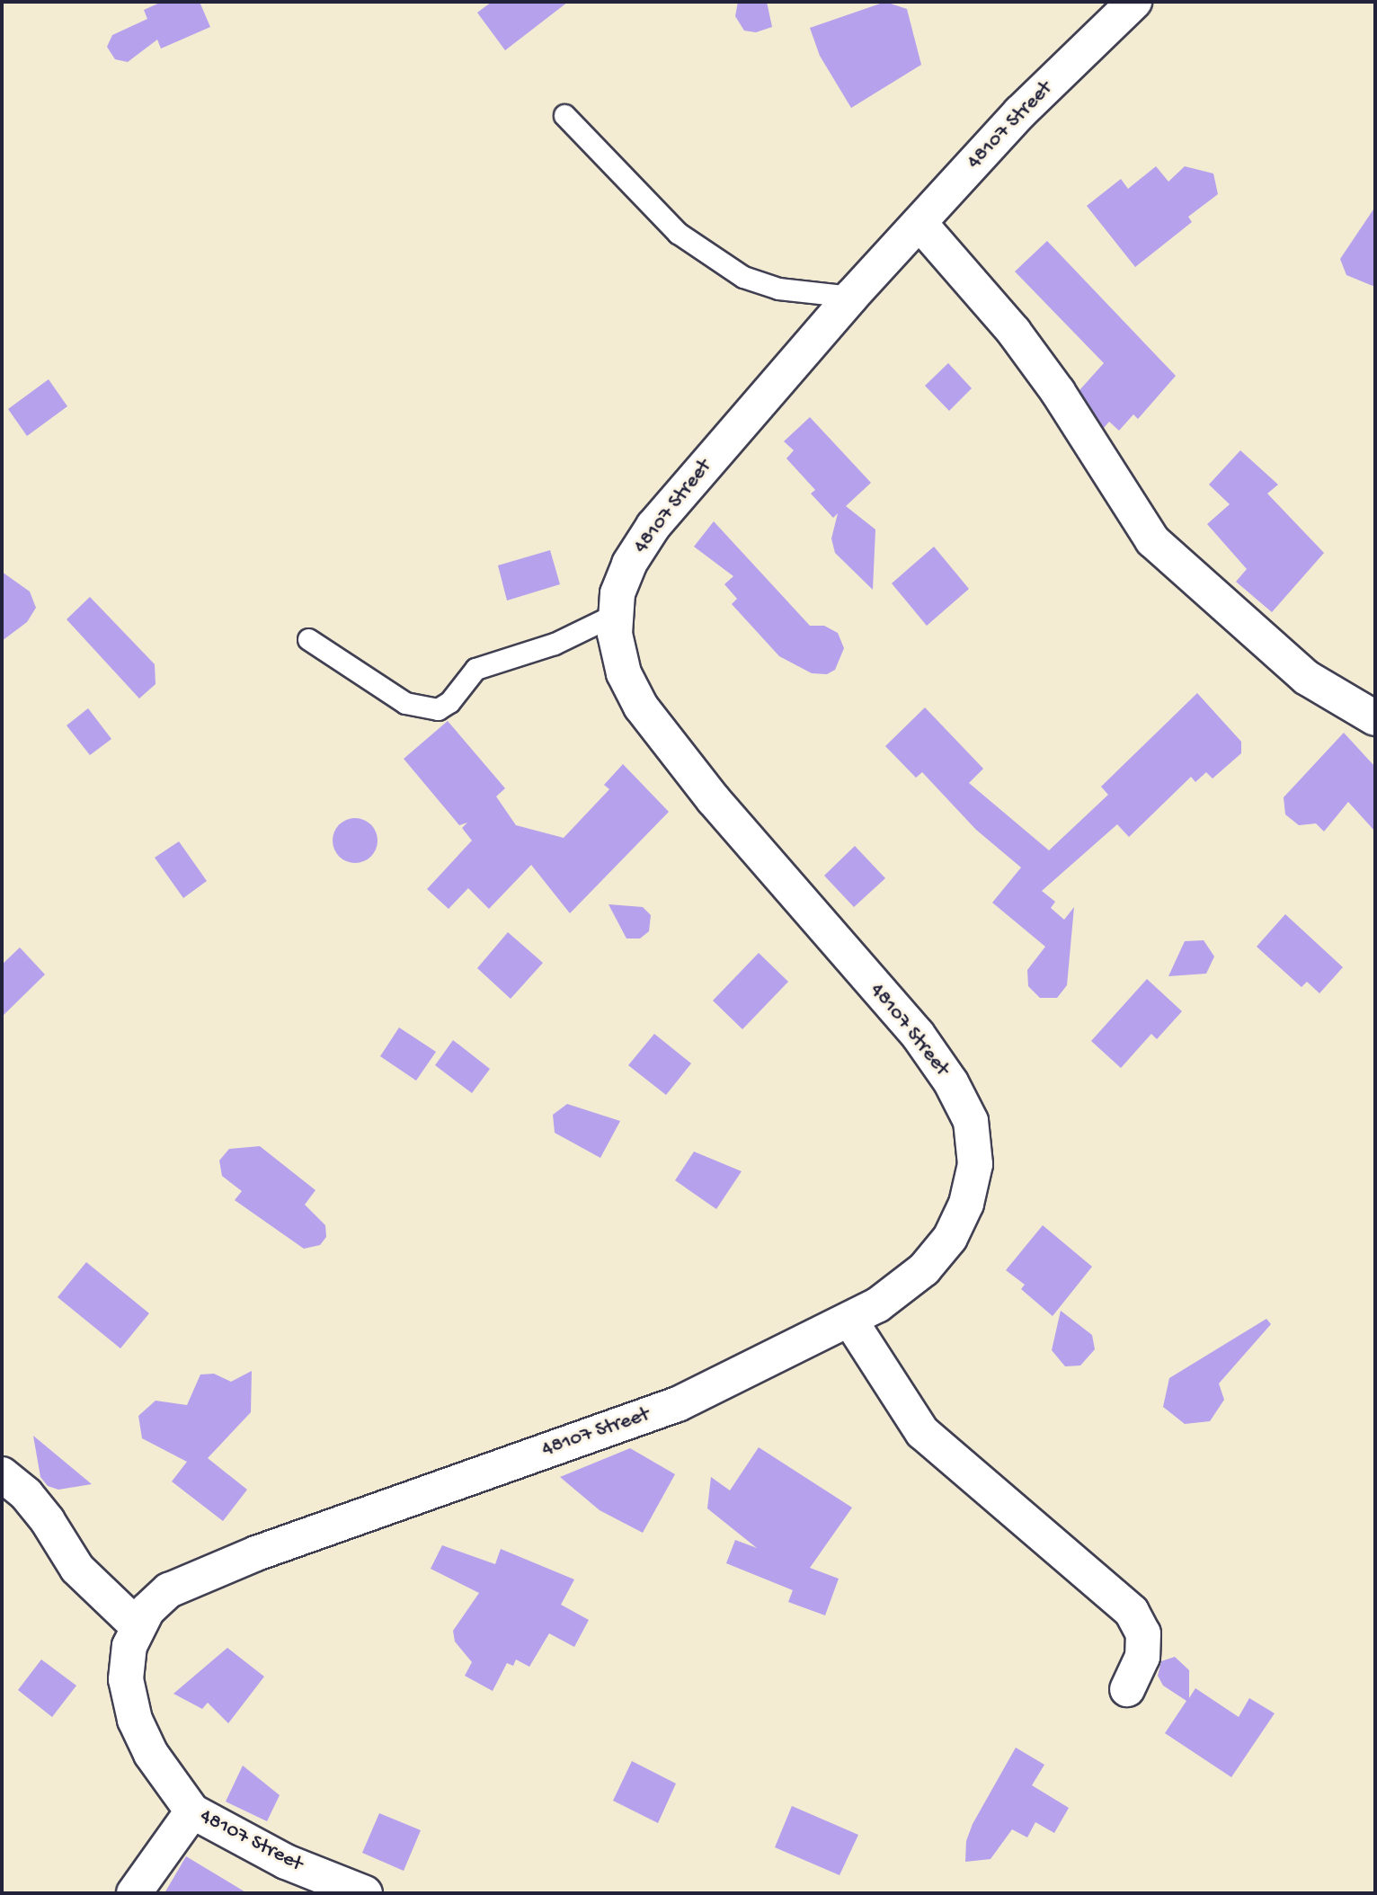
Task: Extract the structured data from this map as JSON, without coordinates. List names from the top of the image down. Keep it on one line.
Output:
{"streets":{"street":["48107 Street"]}}
